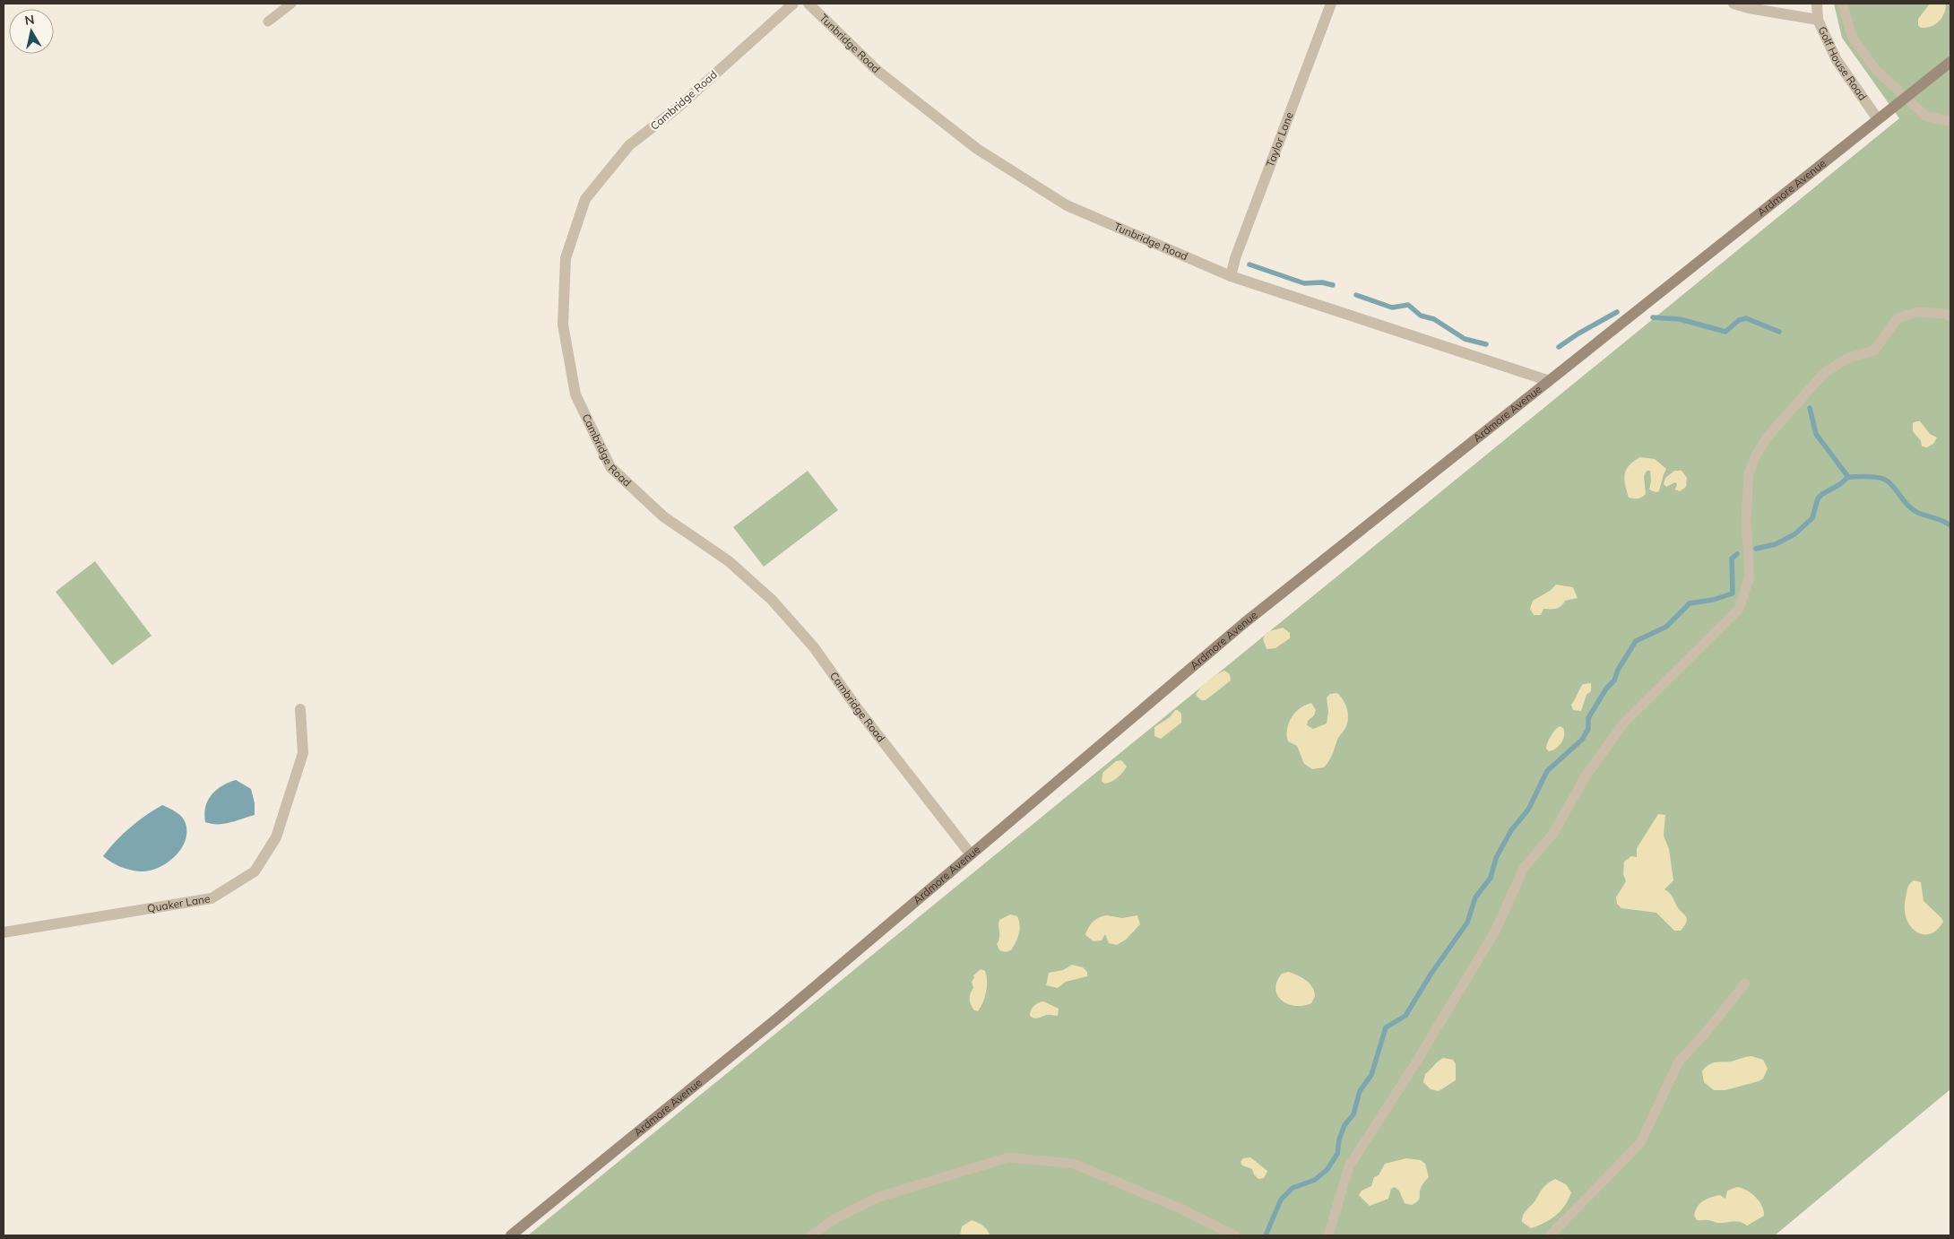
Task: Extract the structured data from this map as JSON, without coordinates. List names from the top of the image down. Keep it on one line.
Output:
{"streets":{"street":["Tunbridge Road","Golf House Road","Cambridge Road","Taylor Lane","Ardmore Avenue","Quaker Lane"]},"crossings":[["Tunbridge Road","Taylor Lane"],["Tunbridge Road","Ardmore Avenue"],["Golf House Road","Ardmore Avenue"],["Cambridge Road","Ardmore Avenue"]],"north":"top"}
